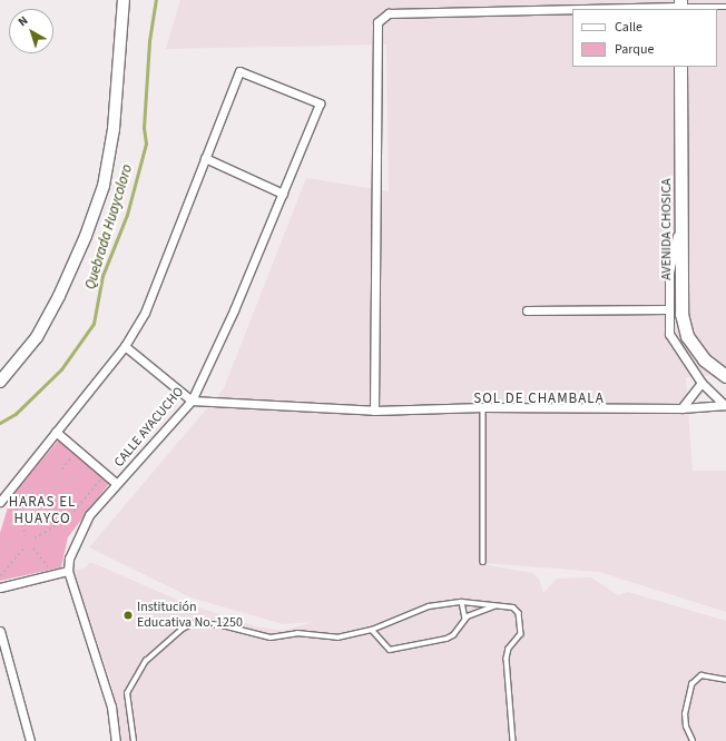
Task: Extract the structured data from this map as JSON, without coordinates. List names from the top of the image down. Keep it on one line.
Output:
{"streets":{"main road":["AVENIDA CHOSICA"],"street":["CALLE AYACUCHO"]},"districts":["SOL DE CHAMBALA","HARAS EL HUAYCO"],"water":["Quebrada Huaycoloro"],"places":["Institución Educativa No. 1250"],"legend":["Calle","Parque"],"north":"top left"}
